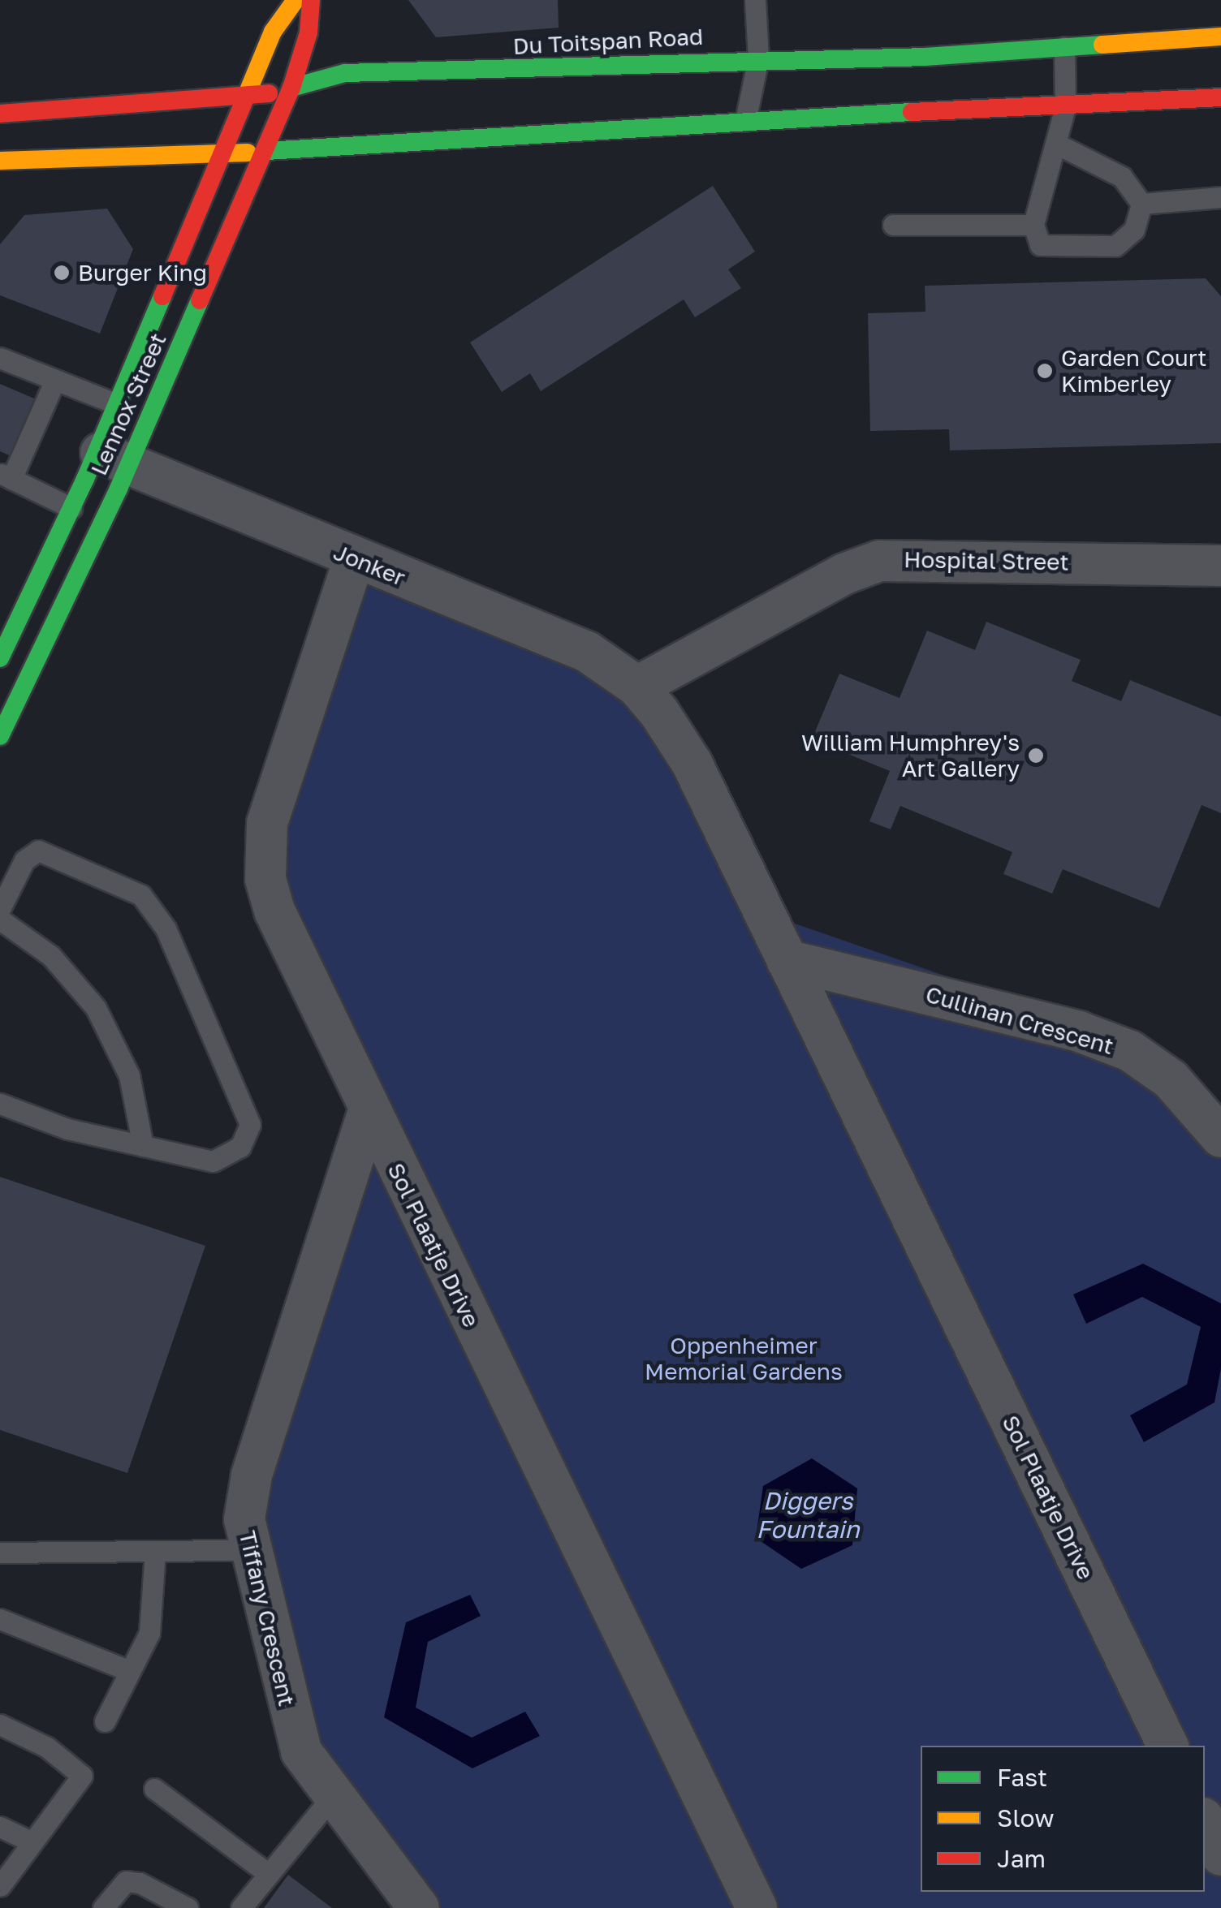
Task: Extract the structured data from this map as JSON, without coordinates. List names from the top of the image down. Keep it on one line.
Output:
{"streets":{"main road":["Du Toitspan Road","Lennox Street"],"street":["Hospital Street","Jonker","Cullinan Crescent","Sol Plaatje Drive","Tiffany Crescent"]},"crossings":[["Du Toitspan Road","Lennox Street"],["Lennox Street","Jonker"],["Hospital Street","Jonker"],["Hospital Street","Sol Plaatje Drive"],["Jonker","Sol Plaatje Drive"],["Cullinan Crescent","Sol Plaatje Drive"],["Sol Plaatje Drive","Tiffany Crescent"]],"water":["Diggers Fountain"],"parks":["Oppenheimer Memorial Gardens"],"places":["Burger King","Garden Court Kimberley","William Humphrey's Art Gallery"],"legend":["Fast","Slow","Jam"]}
